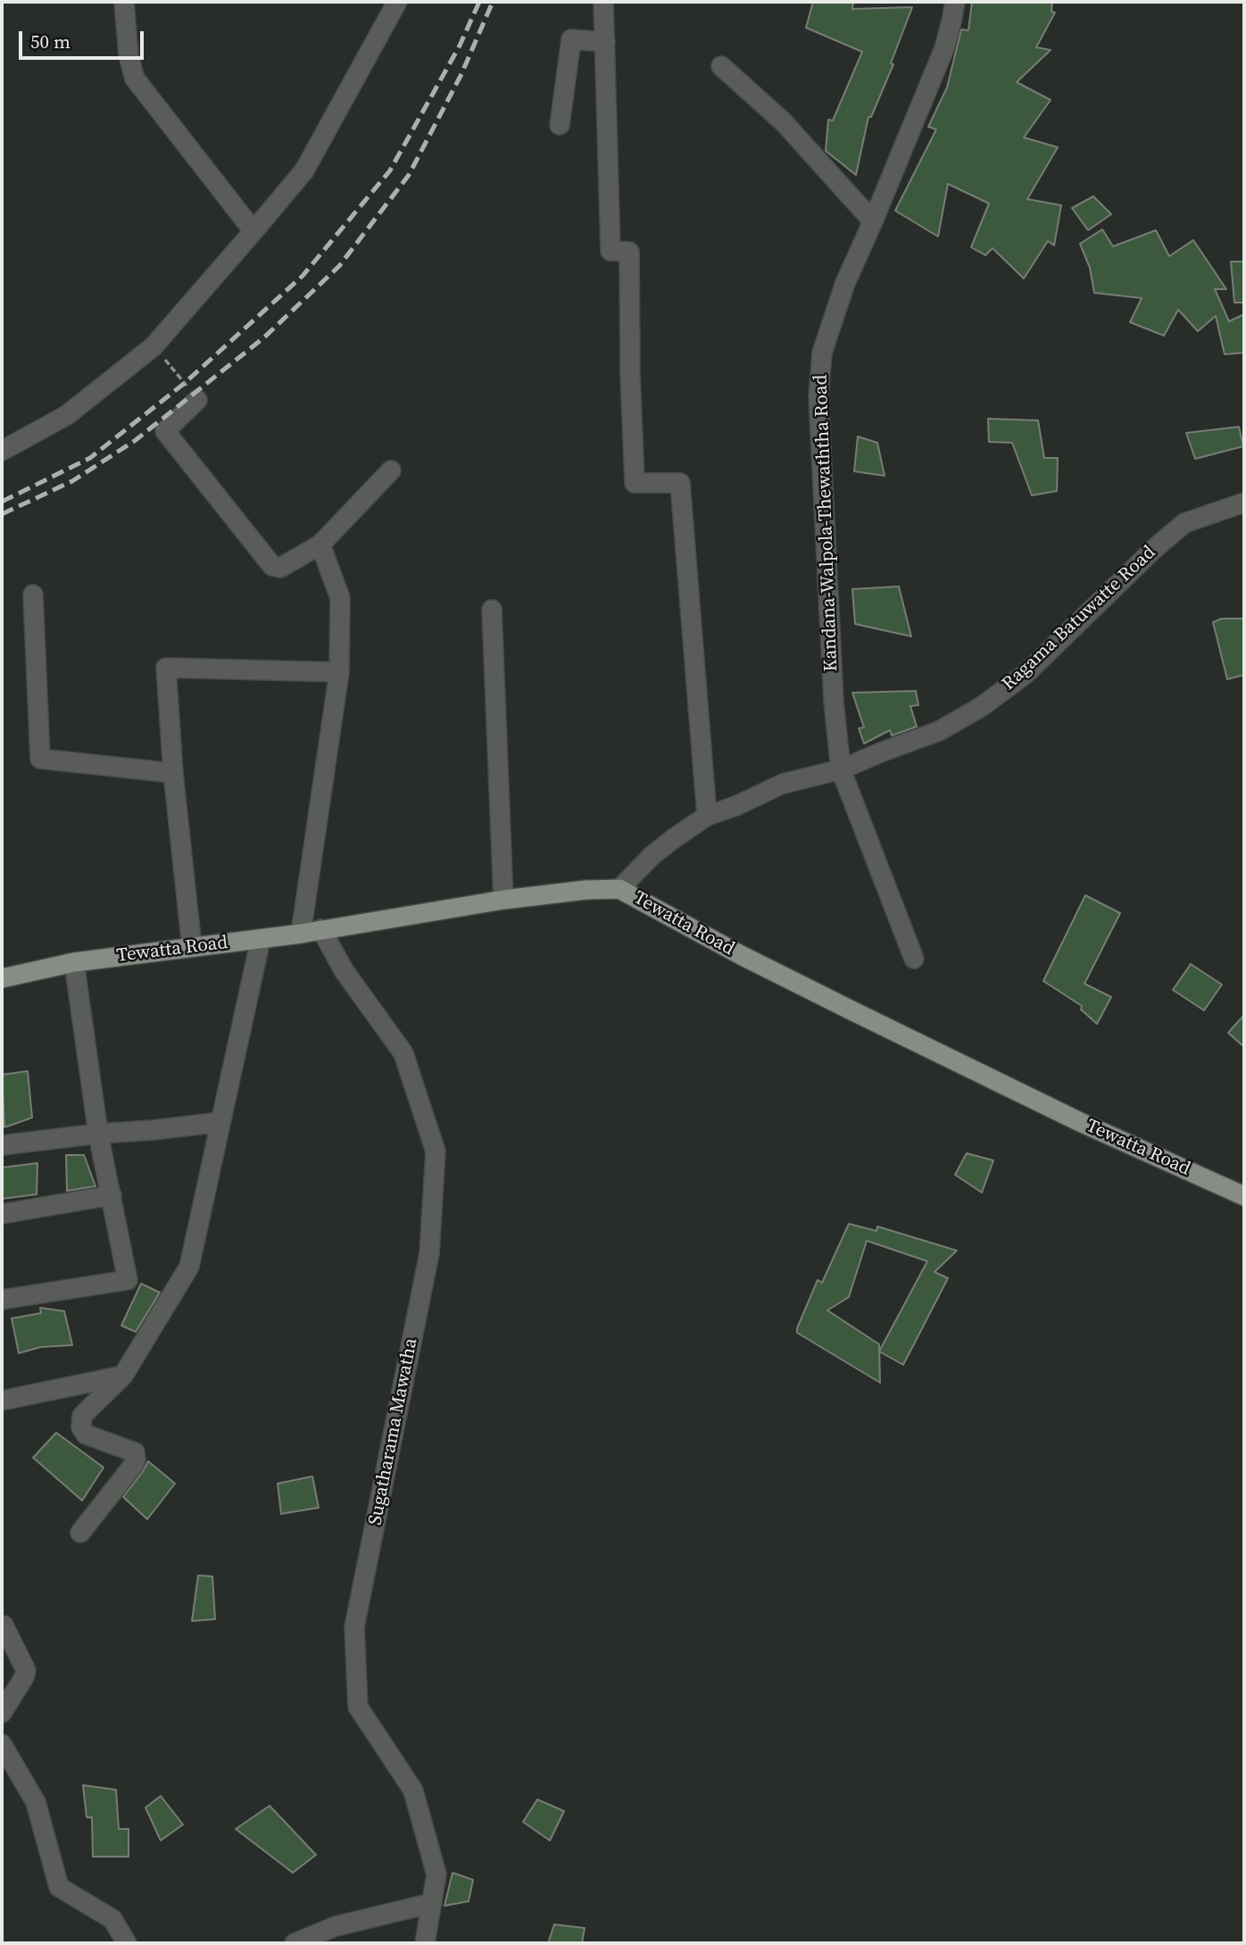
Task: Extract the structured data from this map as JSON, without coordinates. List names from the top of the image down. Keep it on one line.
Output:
{"streets":{"main road":["Tewatta Road"],"street":["Kandana-Walpola-Thewaththa Road","Ragama Batuwatte Road","Sugatharama Mawatha"]},"crossings":[["Kandana-Walpola-Thewaththa Road","Ragama Batuwatte Road"],["Ragama Batuwatte Road","Tewatta Road"],["Tewatta Road","Sugatharama Mawatha"]],"scale_bar":"50 m"}
